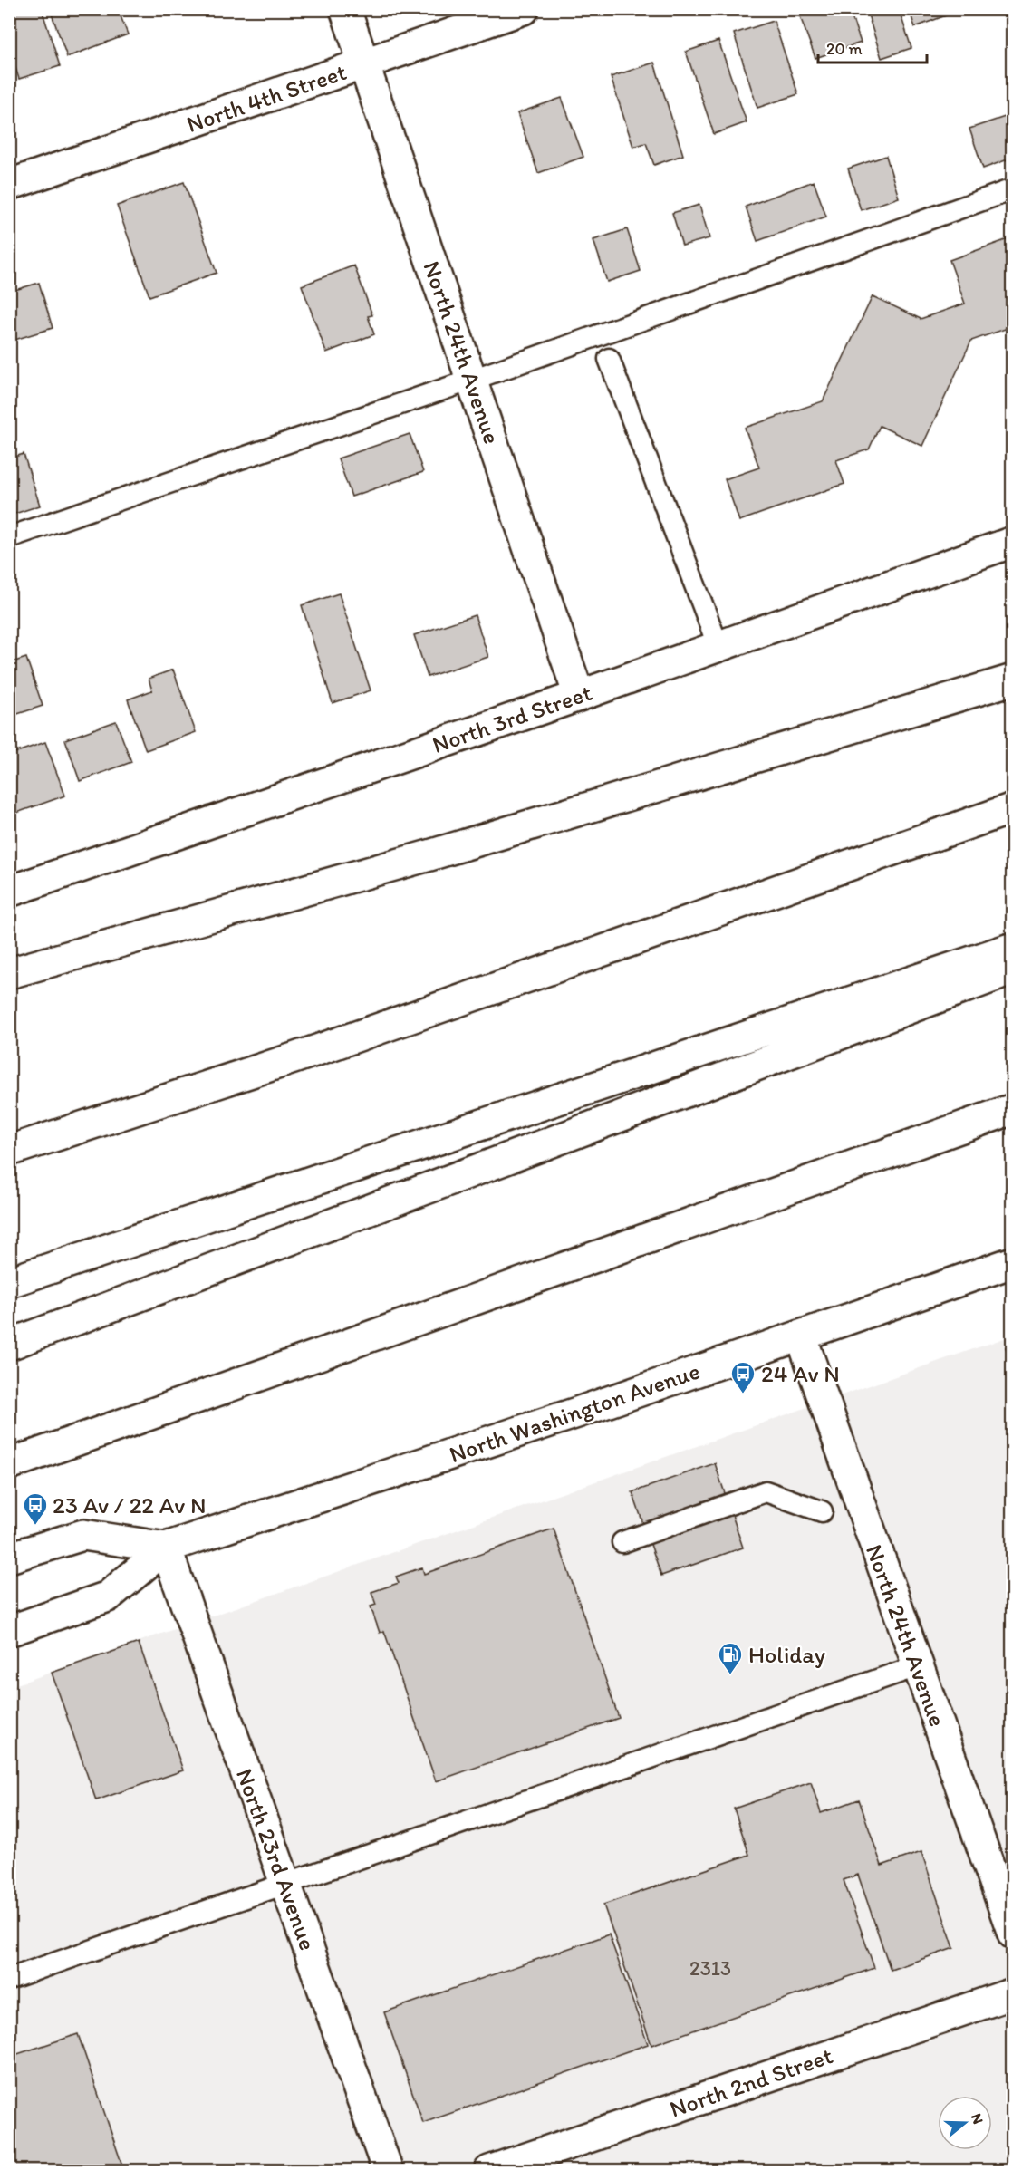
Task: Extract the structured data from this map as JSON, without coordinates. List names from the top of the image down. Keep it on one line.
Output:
{"streets":{"main road":["North 4th Street","North 24th Avenue","North 3rd Street","North Washington Avenue","North 23rd Avenue","North 2nd Street"]},"crossings":[["North 4th Street","North 24th Avenue"],["North 24th Avenue","North 3rd Street"],["North 24th Avenue","North Washington Avenue"],["North Washington Avenue","North 23rd Avenue"]],"places":{"bus stop":["24 Av N","23 Av / 22 Av N"],"fuel station":["Holiday"]},"house_numbers":["2313"],"scale_bar":"20 m","north":"right"}
